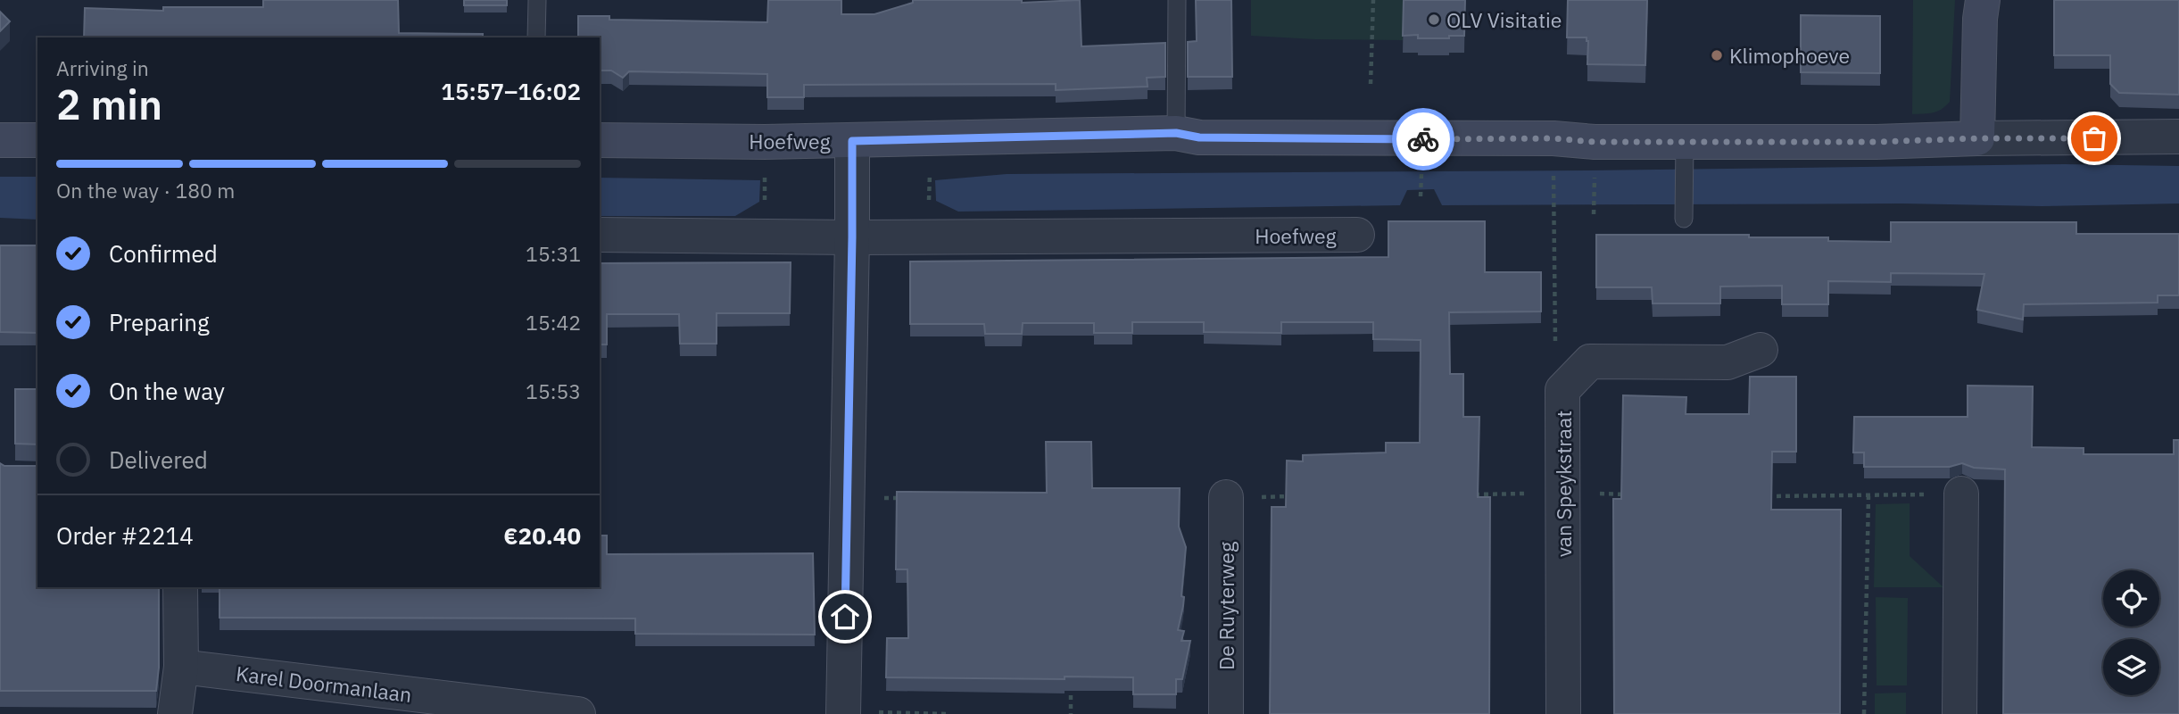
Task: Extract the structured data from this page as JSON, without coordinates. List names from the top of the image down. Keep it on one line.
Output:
{"streets":{"street":["Hoefweg","van Speykstraat","De Ruyterweg","Karel Doormanlaan"]},"places":["OLV Visitatie","Klimophoeve"],"page":{"heading":["2 min","Arriving in","15:57–16:02"],"panel":["Order #2214","€20.40"],"bar":"On the way · 180 m","list":[["Confirmed","15:31"],["Preparing","15:42"],["On the way","15:53"],"Delivered"]}}
